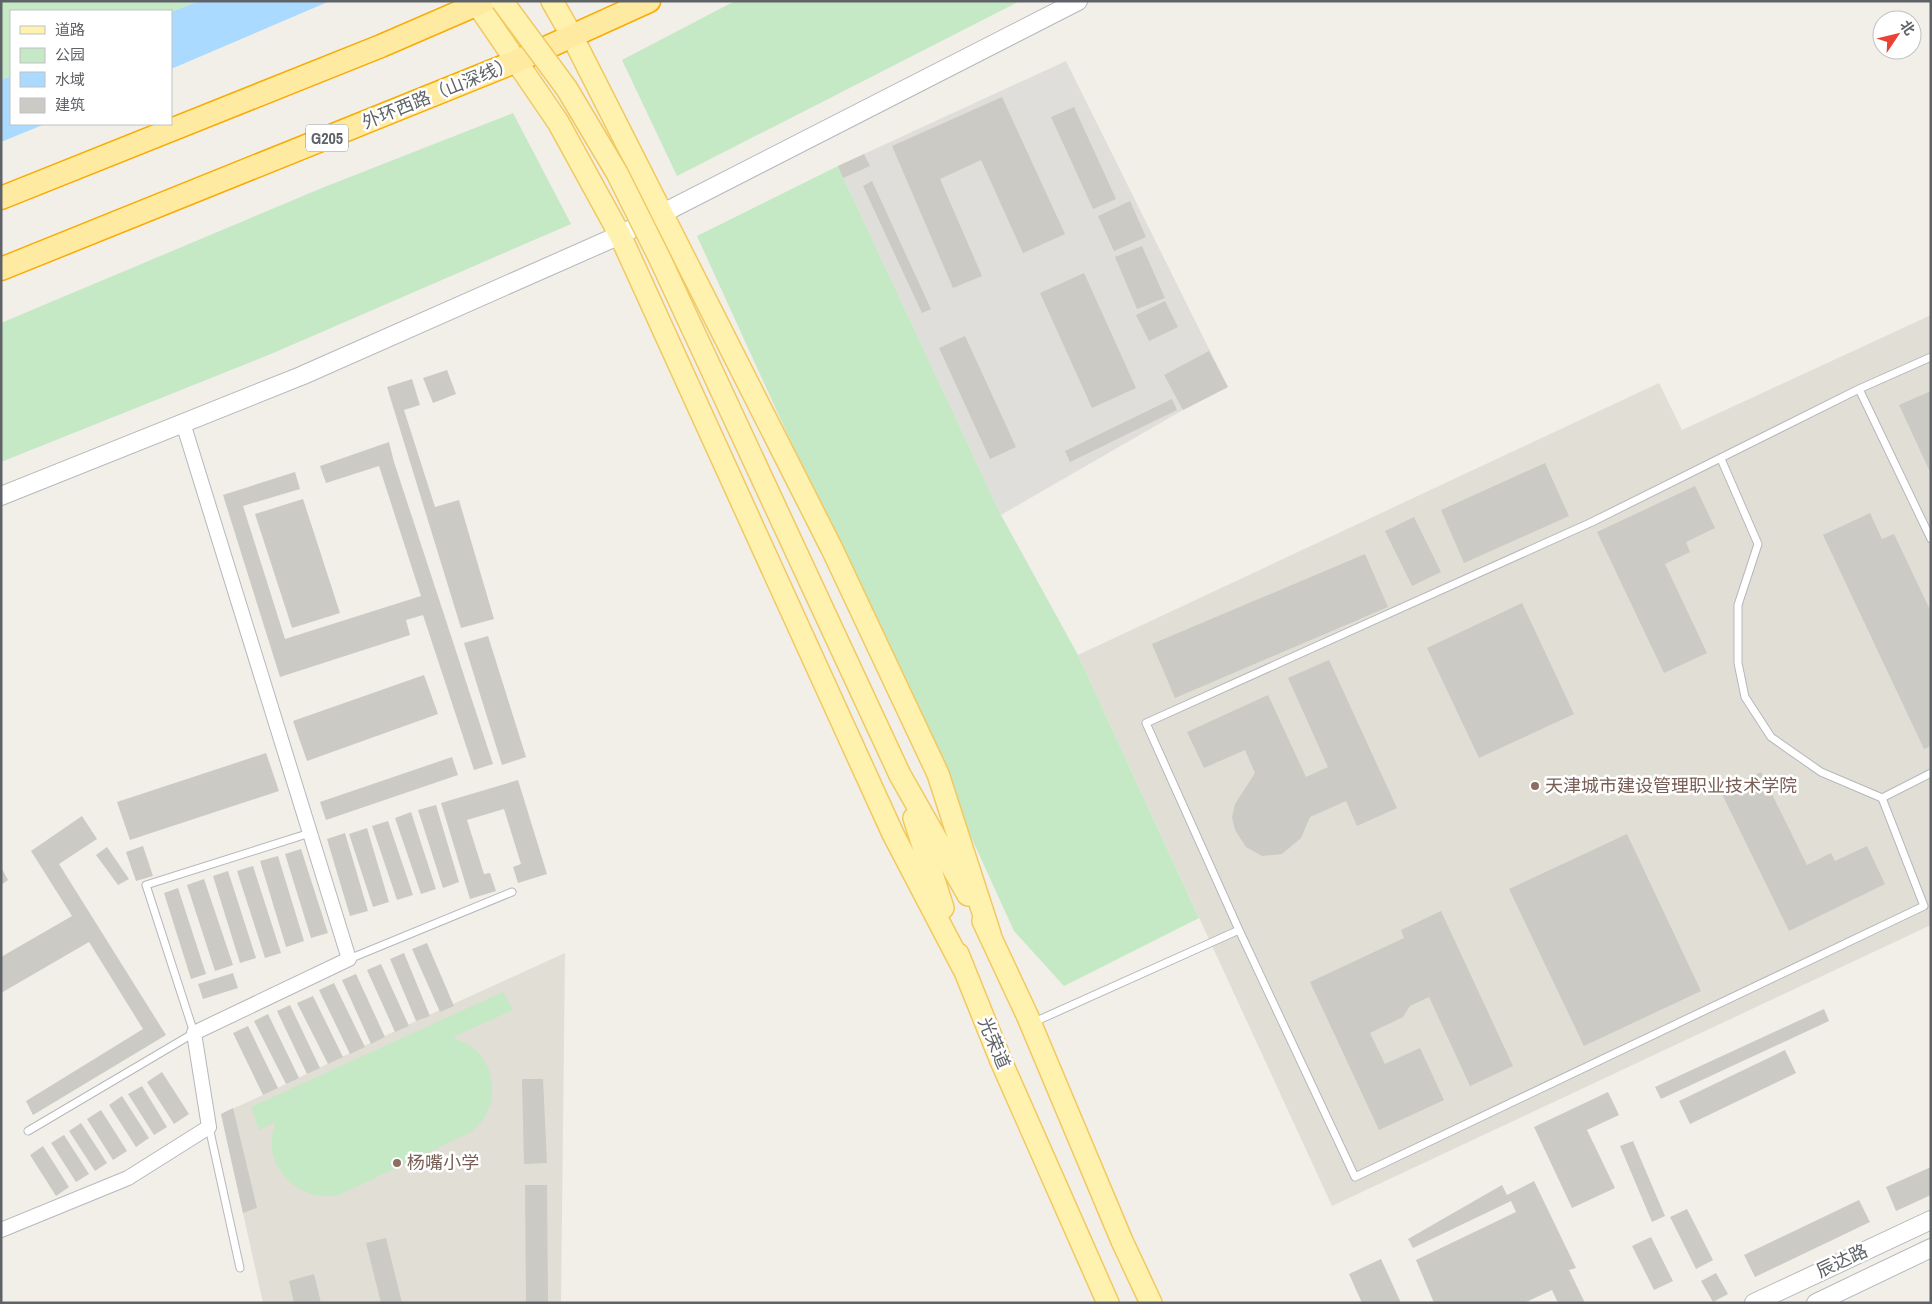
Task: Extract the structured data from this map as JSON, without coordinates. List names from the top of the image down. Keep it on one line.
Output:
{"streets":{"highway":["外环西路（山深线）","G205"],"main road":["光荣道"],"street":["辰达路"]},"places":["天津城市建设管理职业技术学院","杨嘴小学"],"legend":["道路","公园","水域","建筑"],"north":"top right"}
